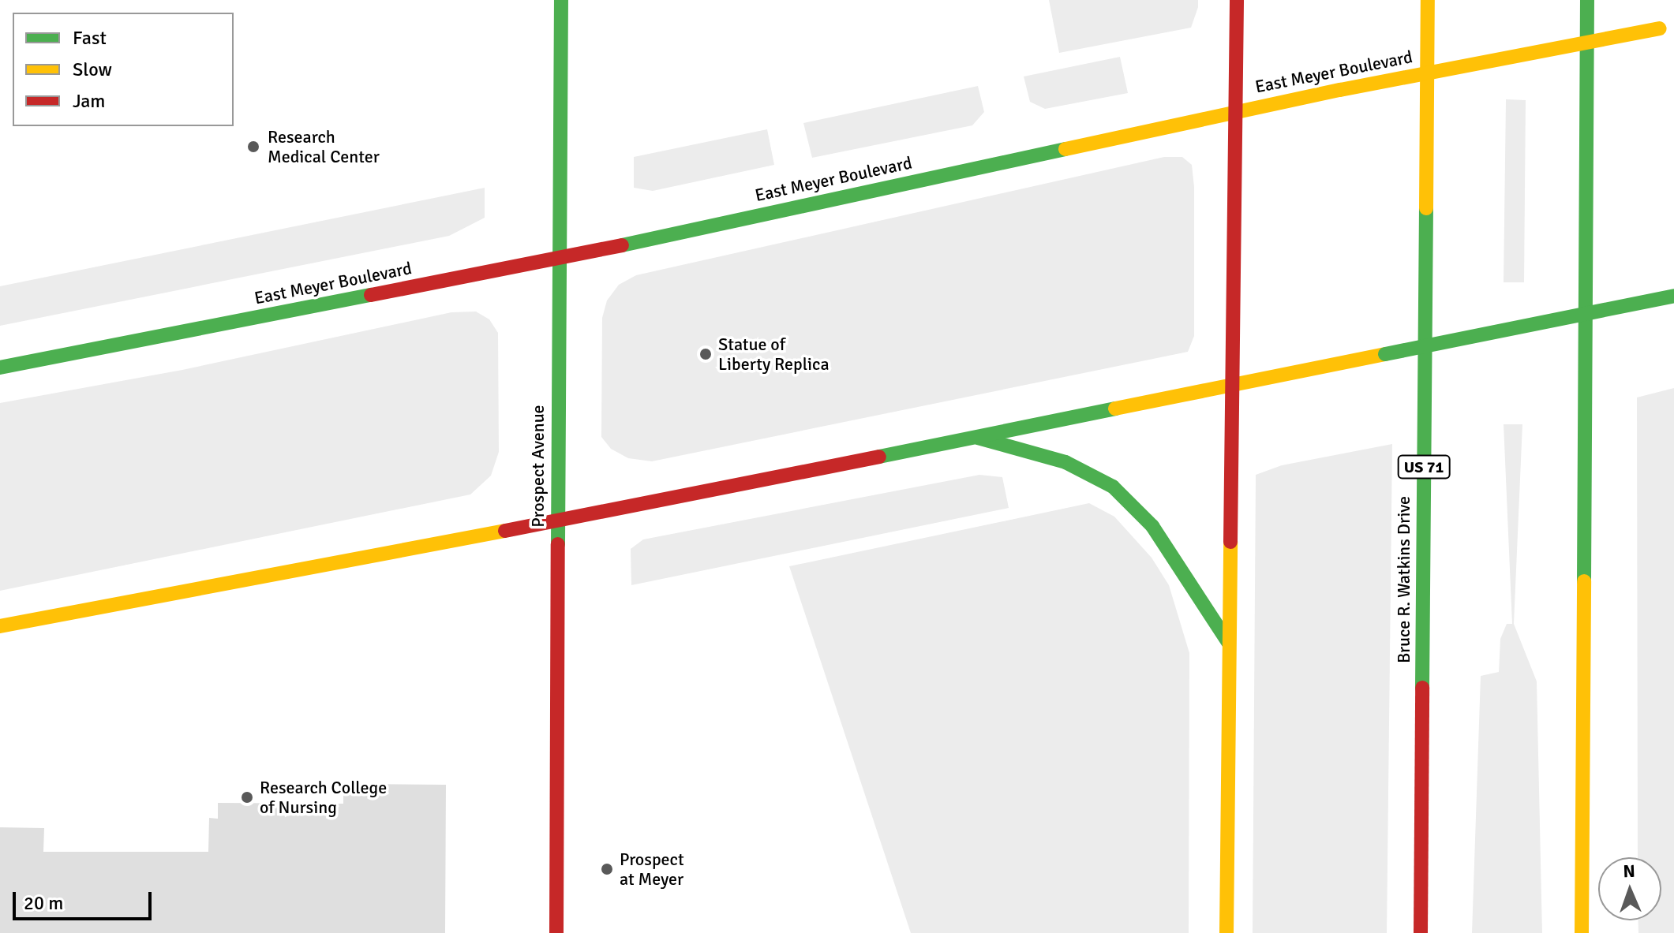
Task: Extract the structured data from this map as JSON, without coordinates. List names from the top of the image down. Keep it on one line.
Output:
{"streets":{"main road":["East Meyer Boulevard","Prospect Avenue","US 71","Bruce R. Watkins Drive"]},"crossings":[["East Meyer Boulevard","Prospect Avenue"]],"places":["Research Medical Center","Statue of Liberty Replica","Research College of Nursing","Prospect at Meyer"],"legend":["Fast","Slow","Jam"],"scale_bar":"20 m","north":"top"}
